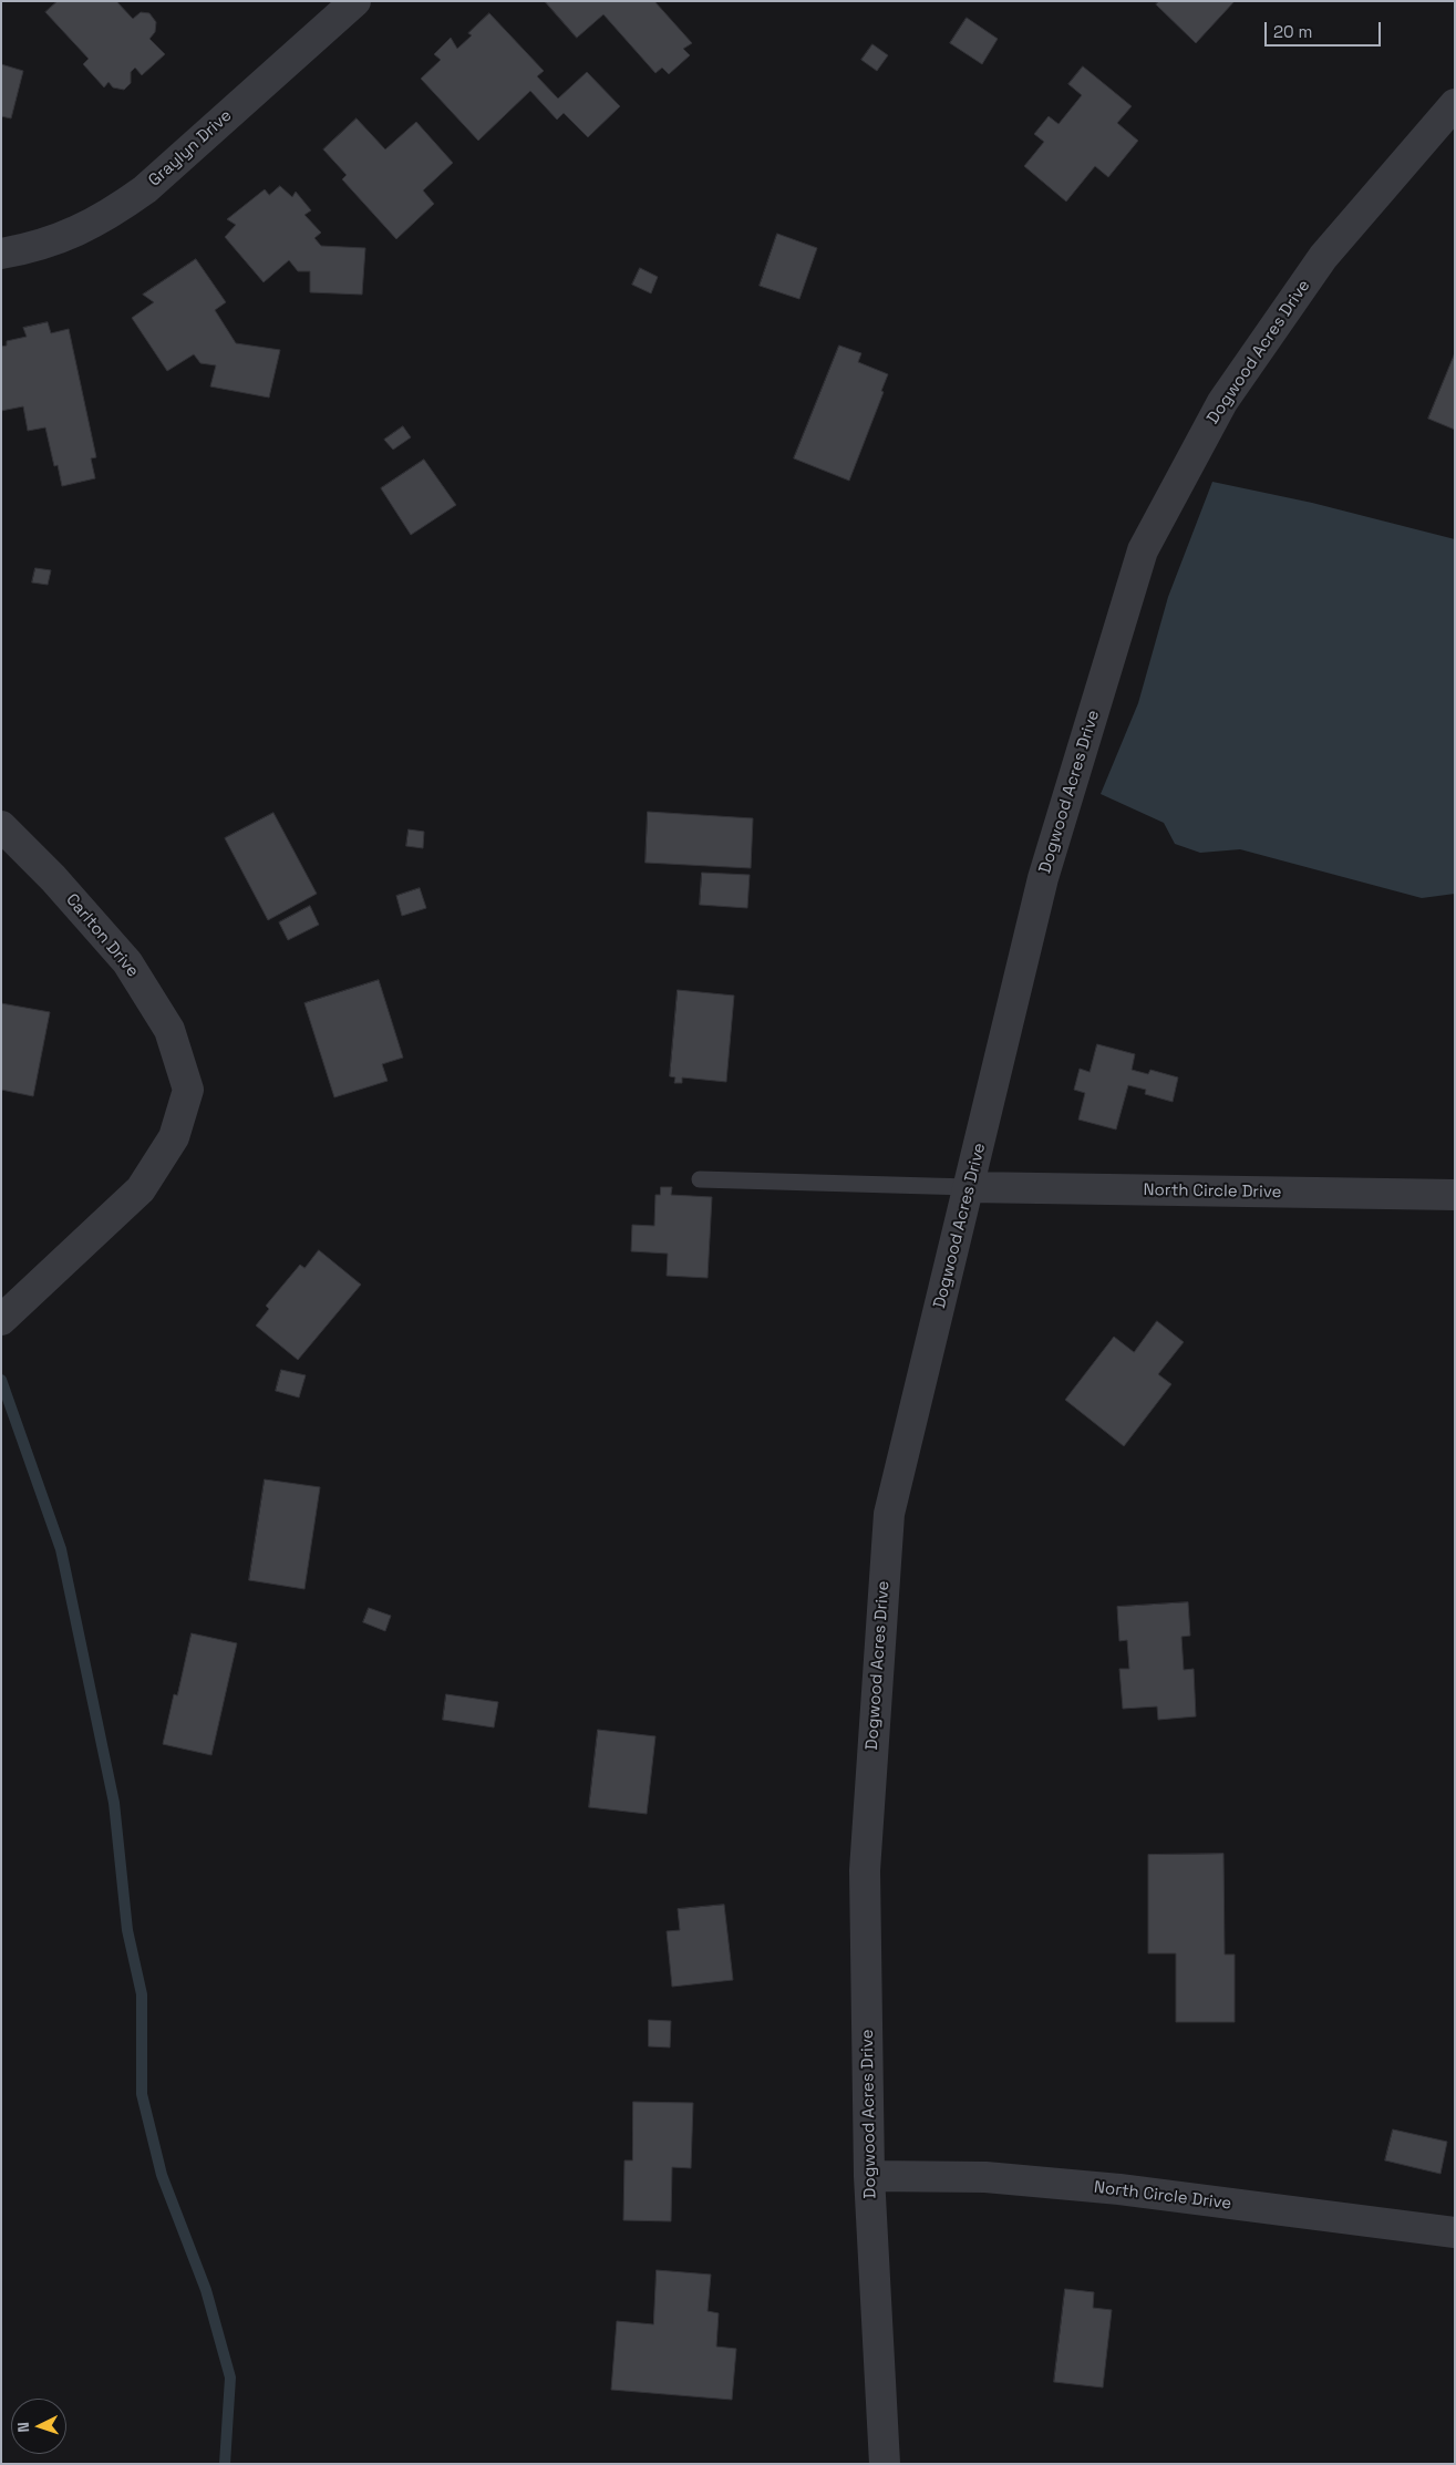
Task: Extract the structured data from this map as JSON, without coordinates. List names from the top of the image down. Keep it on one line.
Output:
{"streets":{"street":["Graylyn Drive","Dogwood Acres Drive","Carlton Drive","North Circle Drive"]},"crossings":[["Dogwood Acres Drive","North Circle Drive"]],"scale_bar":"20 m","north":"left"}
